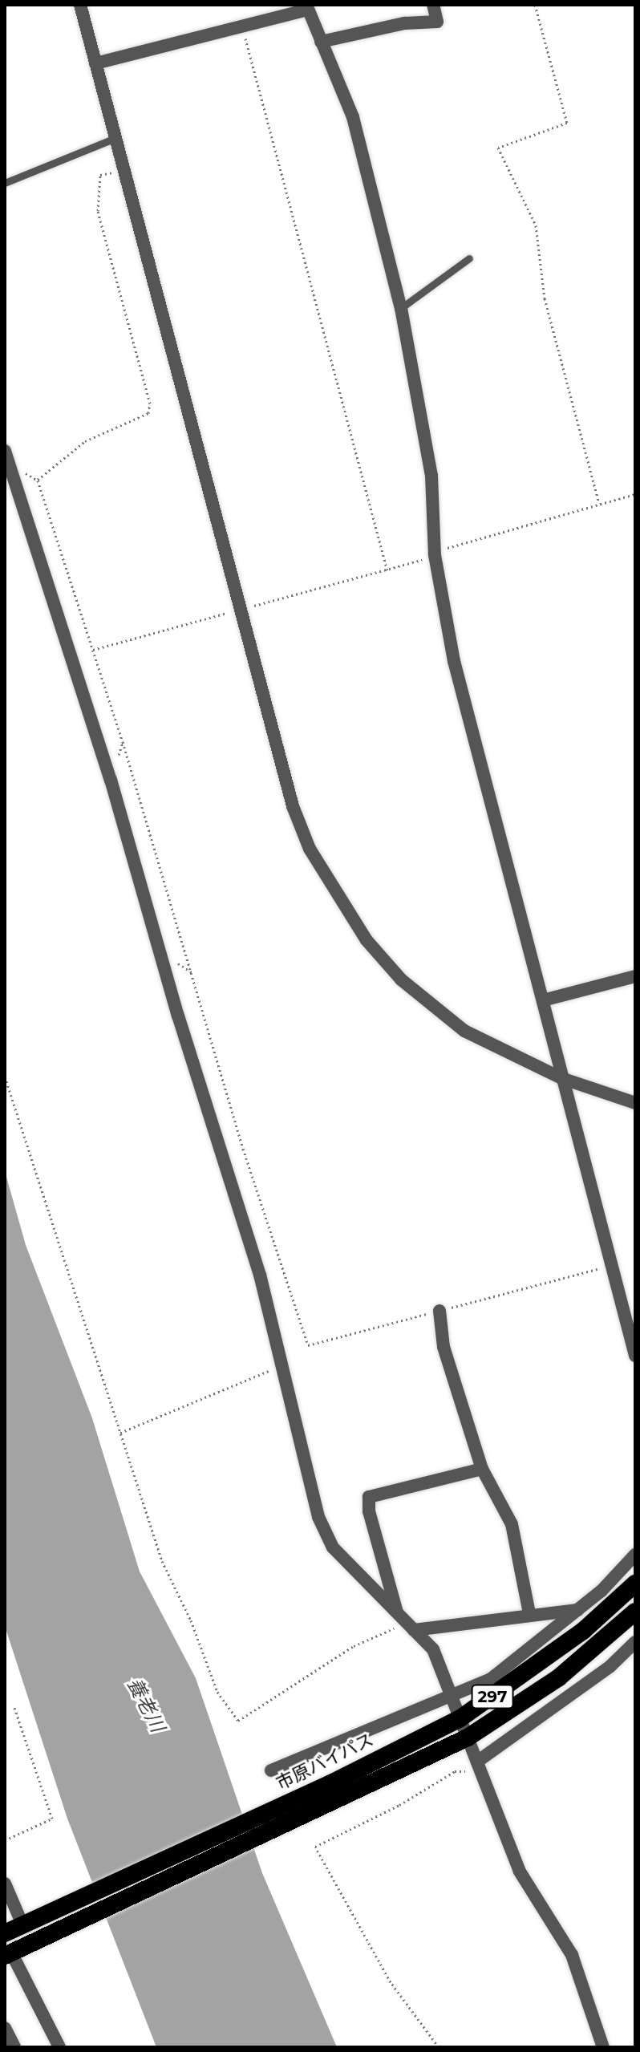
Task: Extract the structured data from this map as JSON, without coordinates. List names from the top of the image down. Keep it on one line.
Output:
{"streets":{"highway":["297","市原バイパス"]},"water":["養老川"]}
